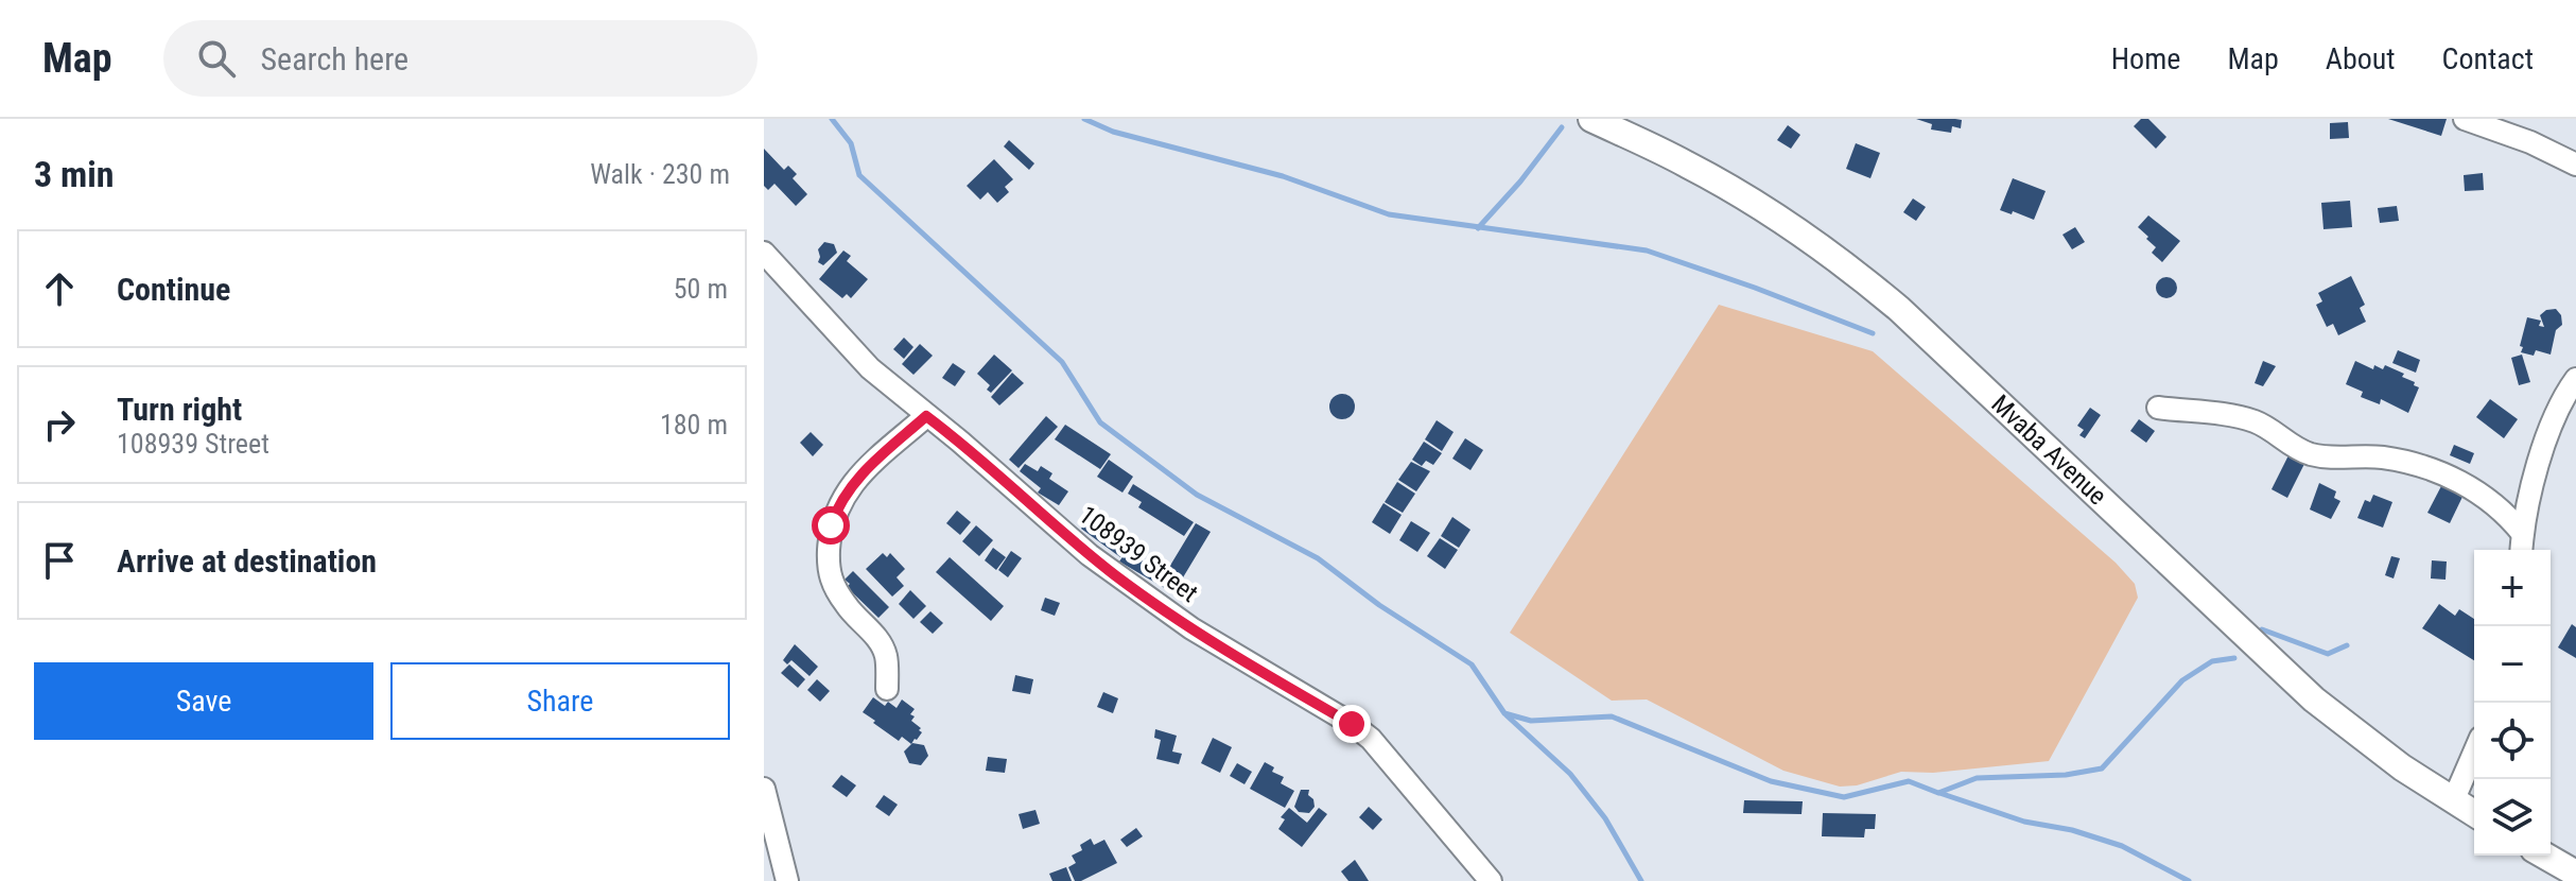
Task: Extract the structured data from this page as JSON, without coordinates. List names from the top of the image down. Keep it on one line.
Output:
{"streets":{"street":["Mvaba Avenue","108939 Street"]},"page":{"header":"Map","search":"Search here","nav":["Home","Map","About","Contact"],"heading":["3 min","Walk · 230 m"],"list":[["Continue","50 m"],["Turn right","108939 Street","180 m"],"Arrive at destination"],"map_buttons":["+","−"],"buttons":["Save","Share"]}}
